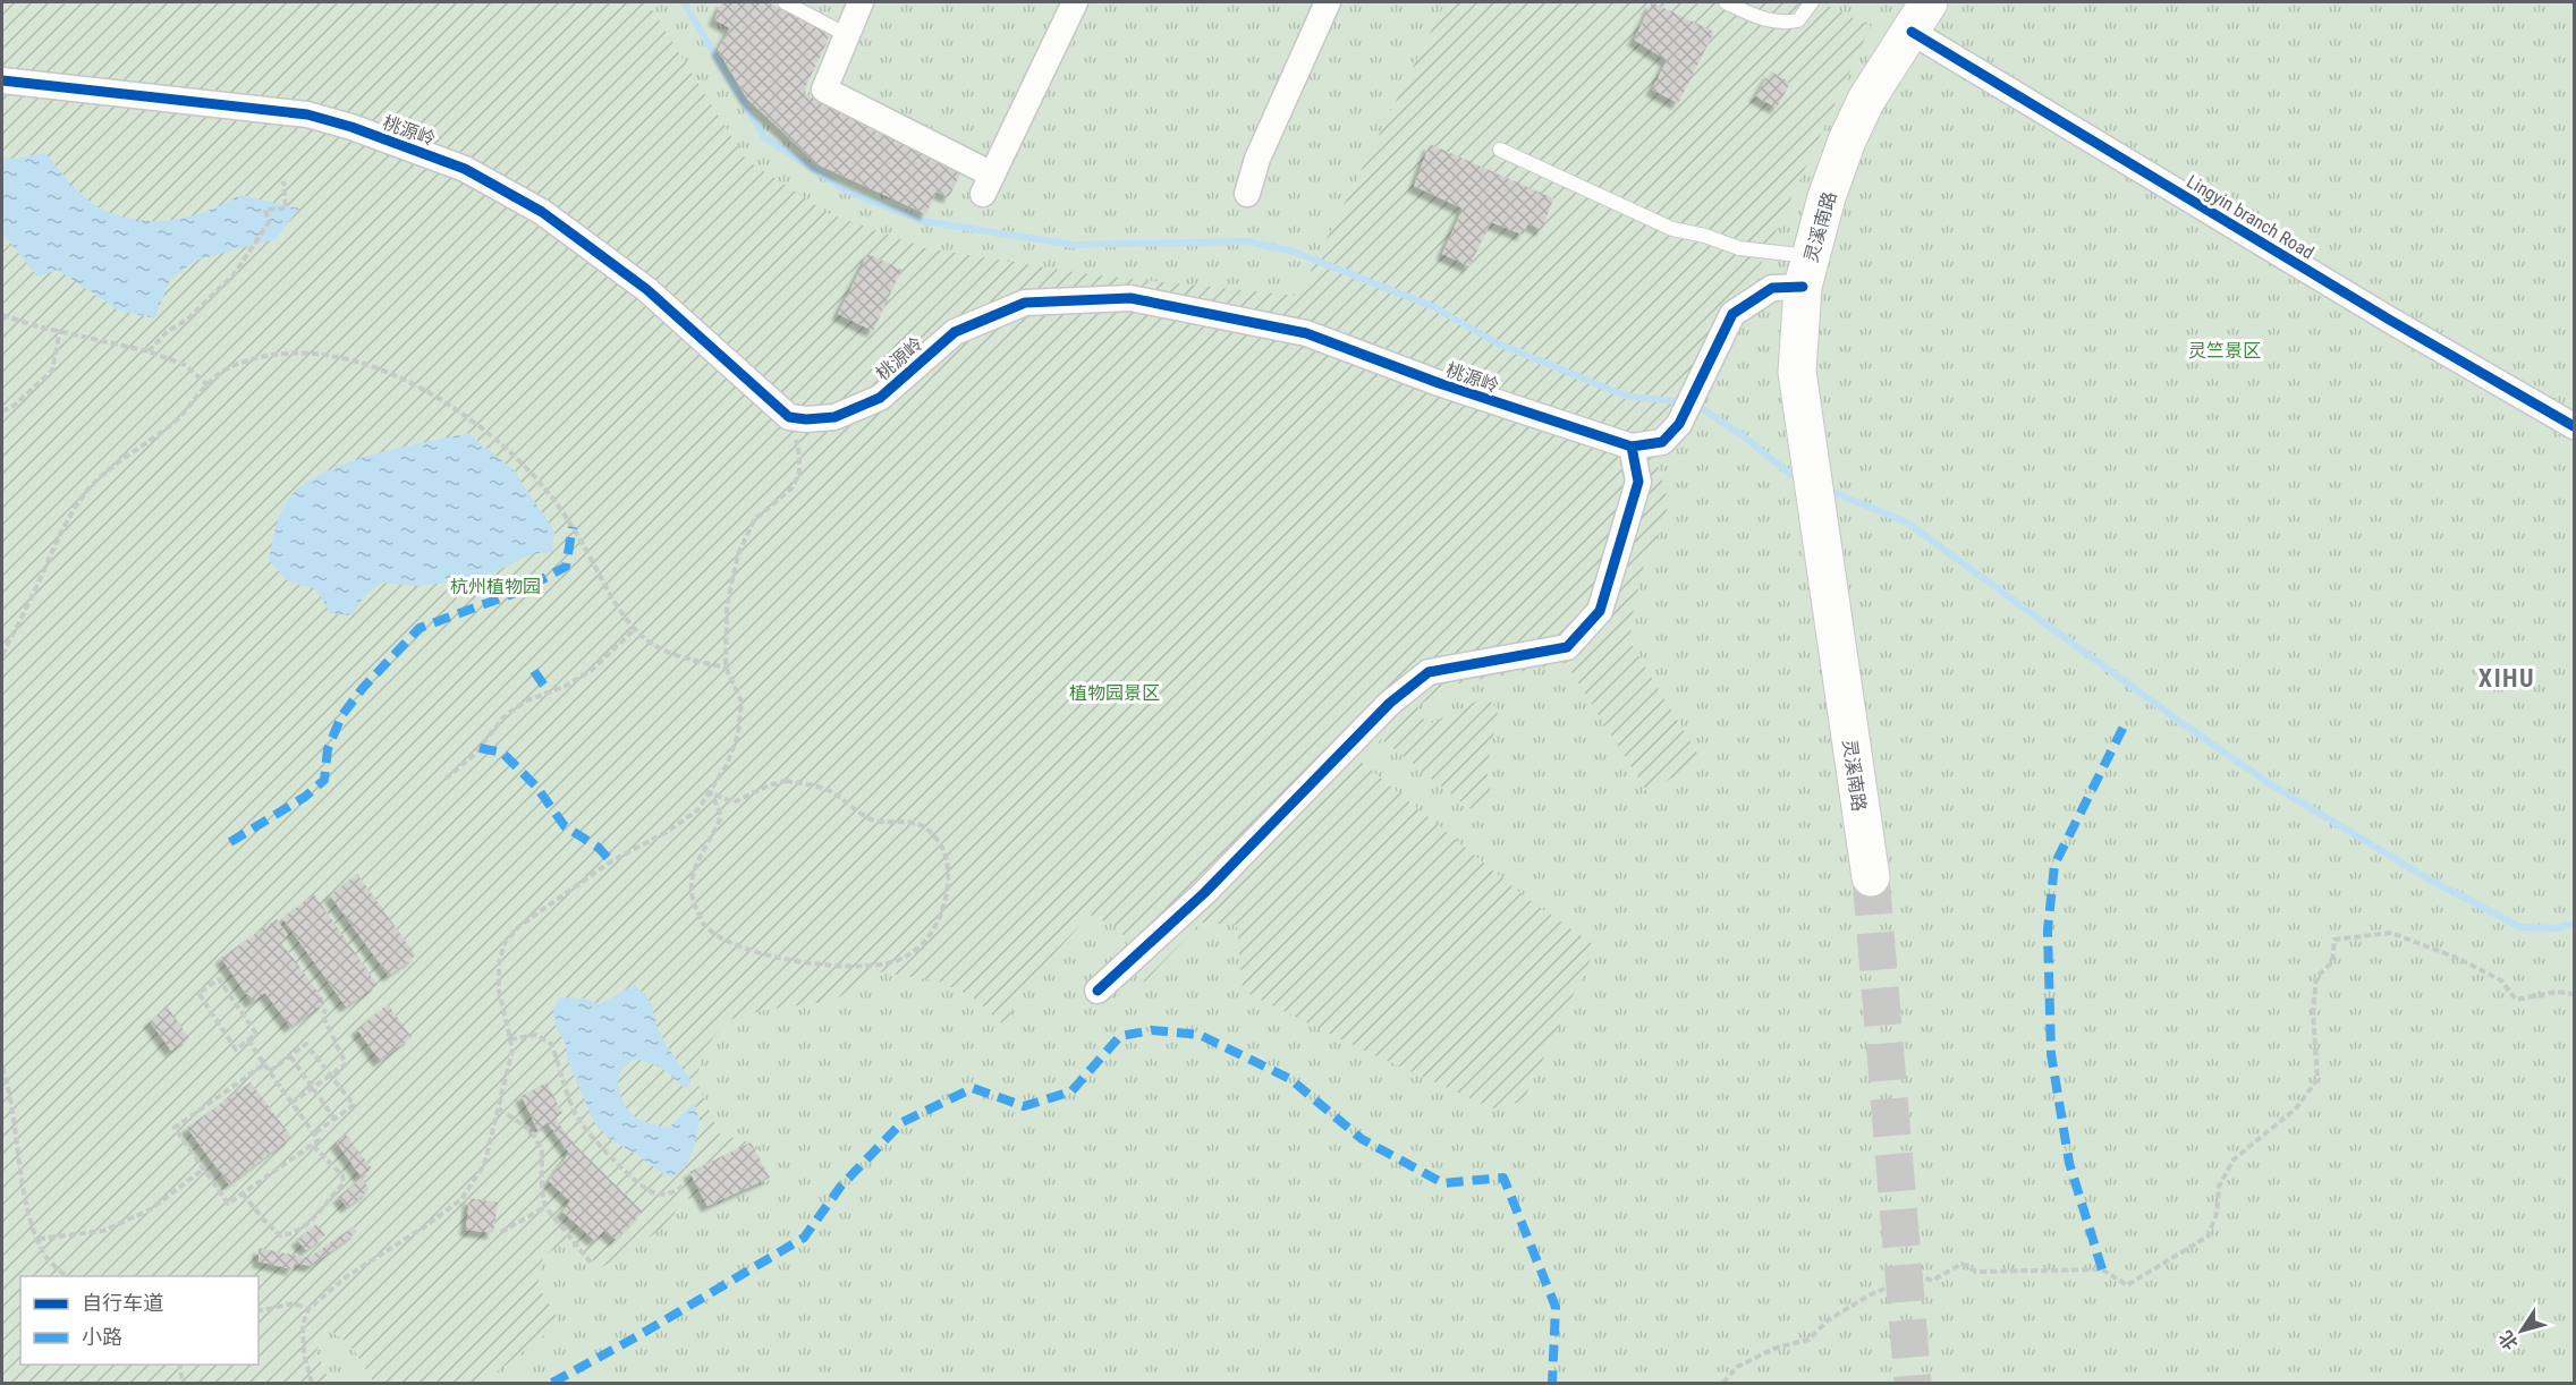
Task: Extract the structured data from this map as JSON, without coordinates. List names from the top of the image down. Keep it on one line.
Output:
{"streets":{"main road":["灵溪南路"],"street":["桃源岭","Lingyin branch Road"]},"crossings":[["桃源岭","灵溪南路"],["Lingyin branch Road","灵溪南路"]],"districts":["XIHU"],"parks":["灵竺景区","杭州植物园","植物园景区"],"legend":["自行车道","小路"],"north":"bottom left"}
